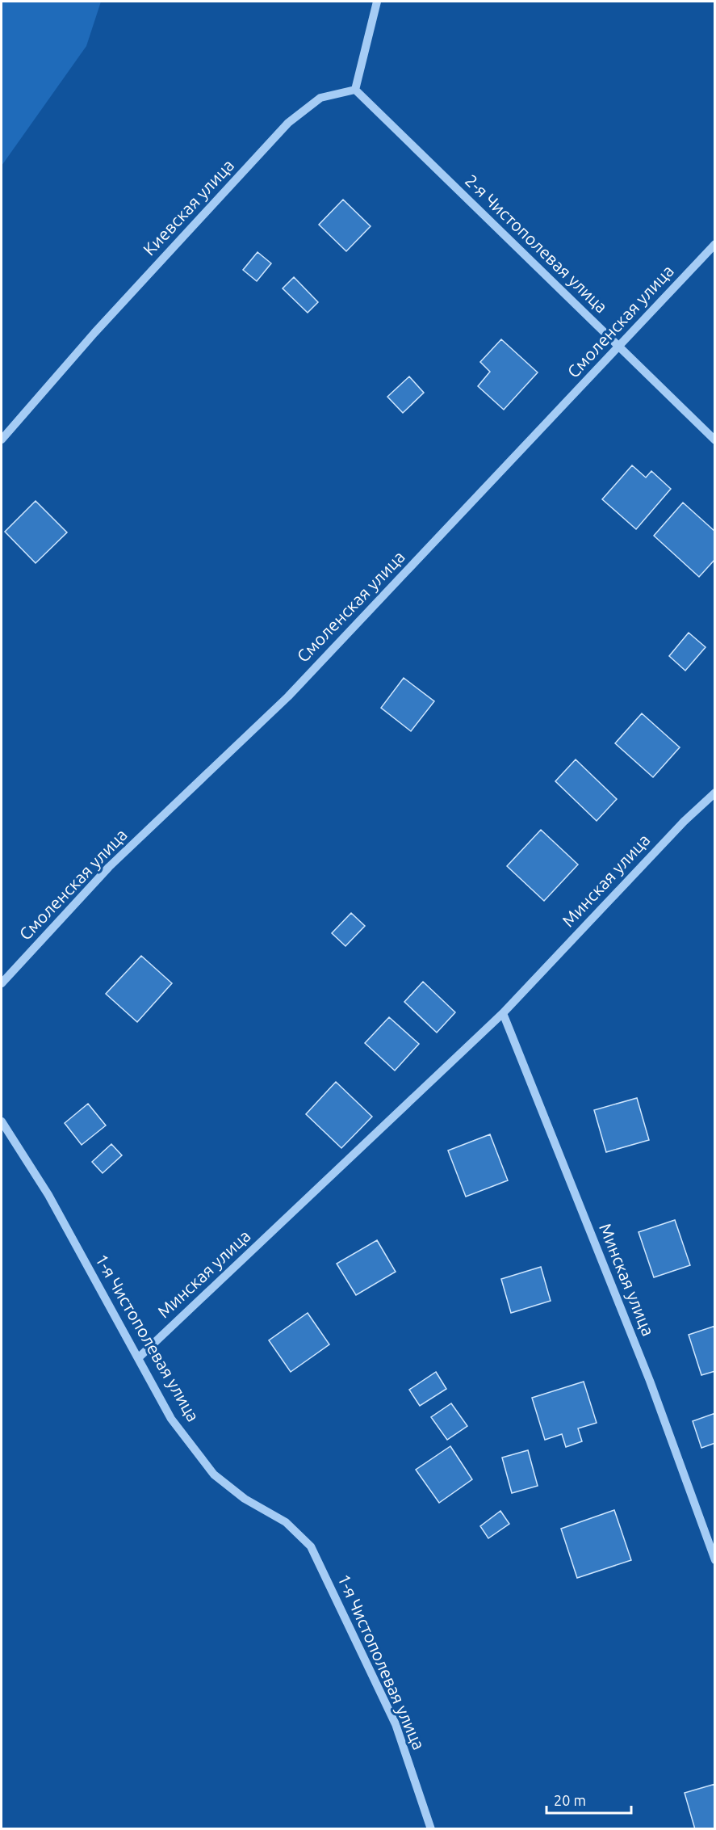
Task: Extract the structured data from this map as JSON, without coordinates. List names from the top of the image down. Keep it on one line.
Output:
{"streets":{"street":["Киевская улица","2-я Чистополевая улица","Смоленская улица","Минская улица","1-я Чистополевая улица"]},"crossings":[["Киевская улица","2-я Чистополевая улица"],["2-я Чистополевая улица","Смоленская улица"],["Минская улица","1-я Чистополевая улица"]],"scale_bar":"20 m"}
